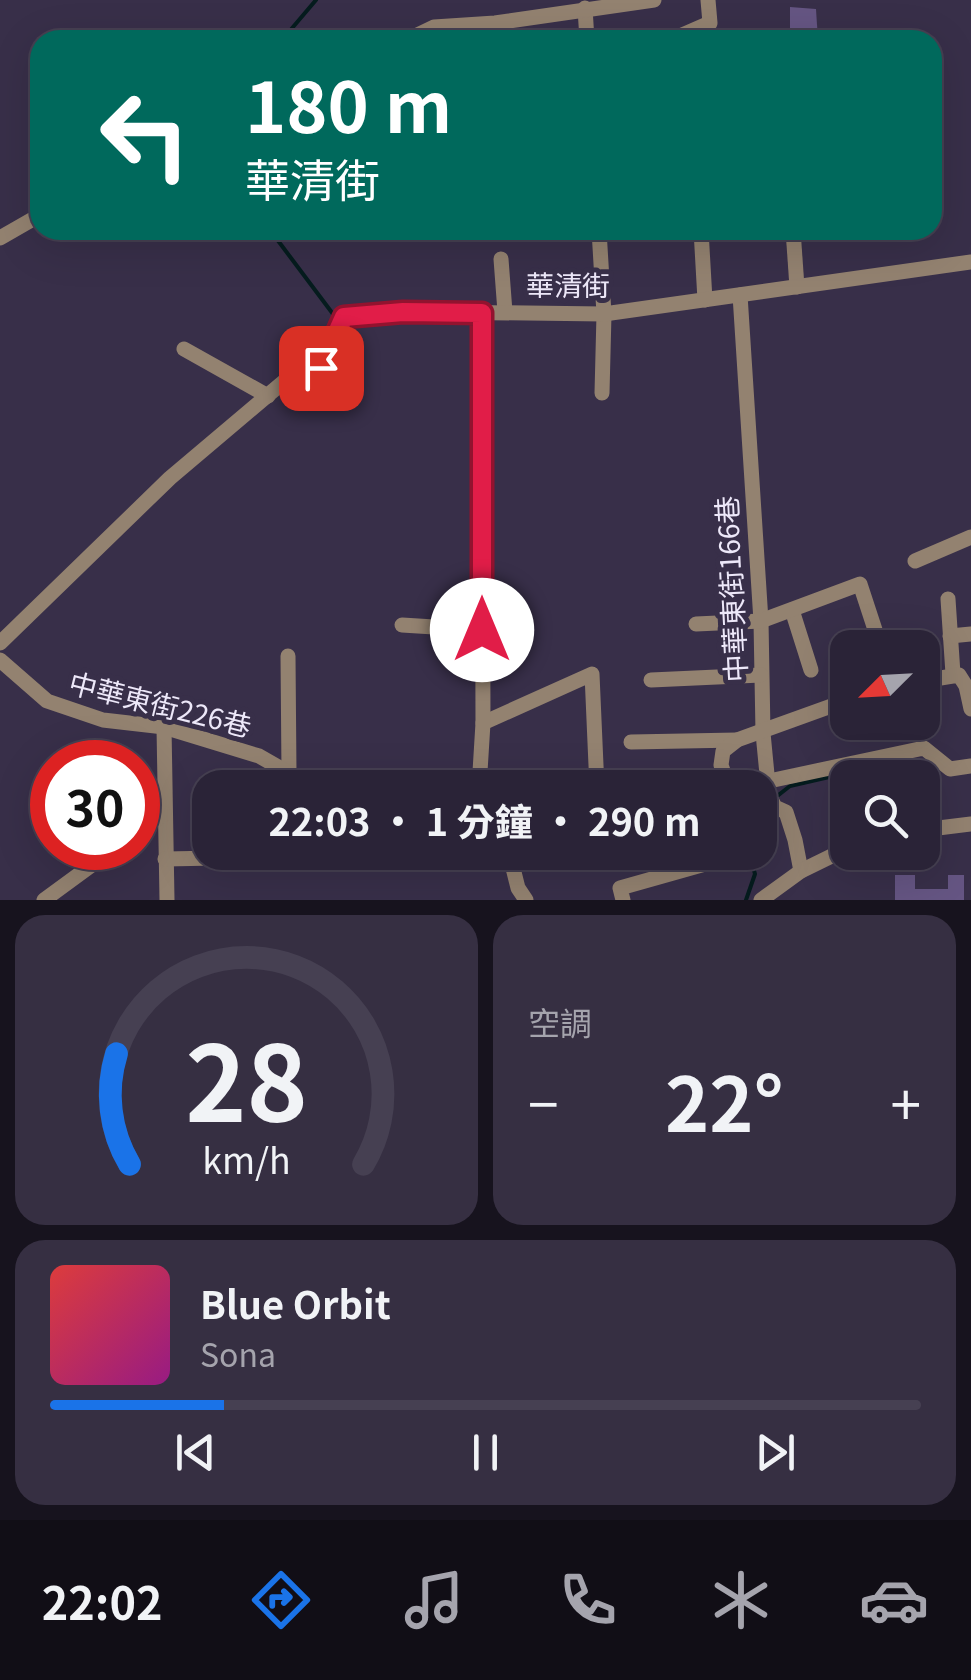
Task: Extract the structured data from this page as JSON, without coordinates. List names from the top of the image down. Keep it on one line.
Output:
{"streets":{"street":["華清街","中華東街166巷","中華東街226巷"]},"crossings":[["華清街","中華東街166巷"]],"north":"bottom left","page":{"turn":["180 m","華清街"],"limit":"30","trip":"22:03 · 1 分鐘 · 290 m","tile":"空調","heat":["−","22°","+"],"song":["Blue Orbit","Sona"],"tabs":"22:02","gauge":["28","km/h"]}}
